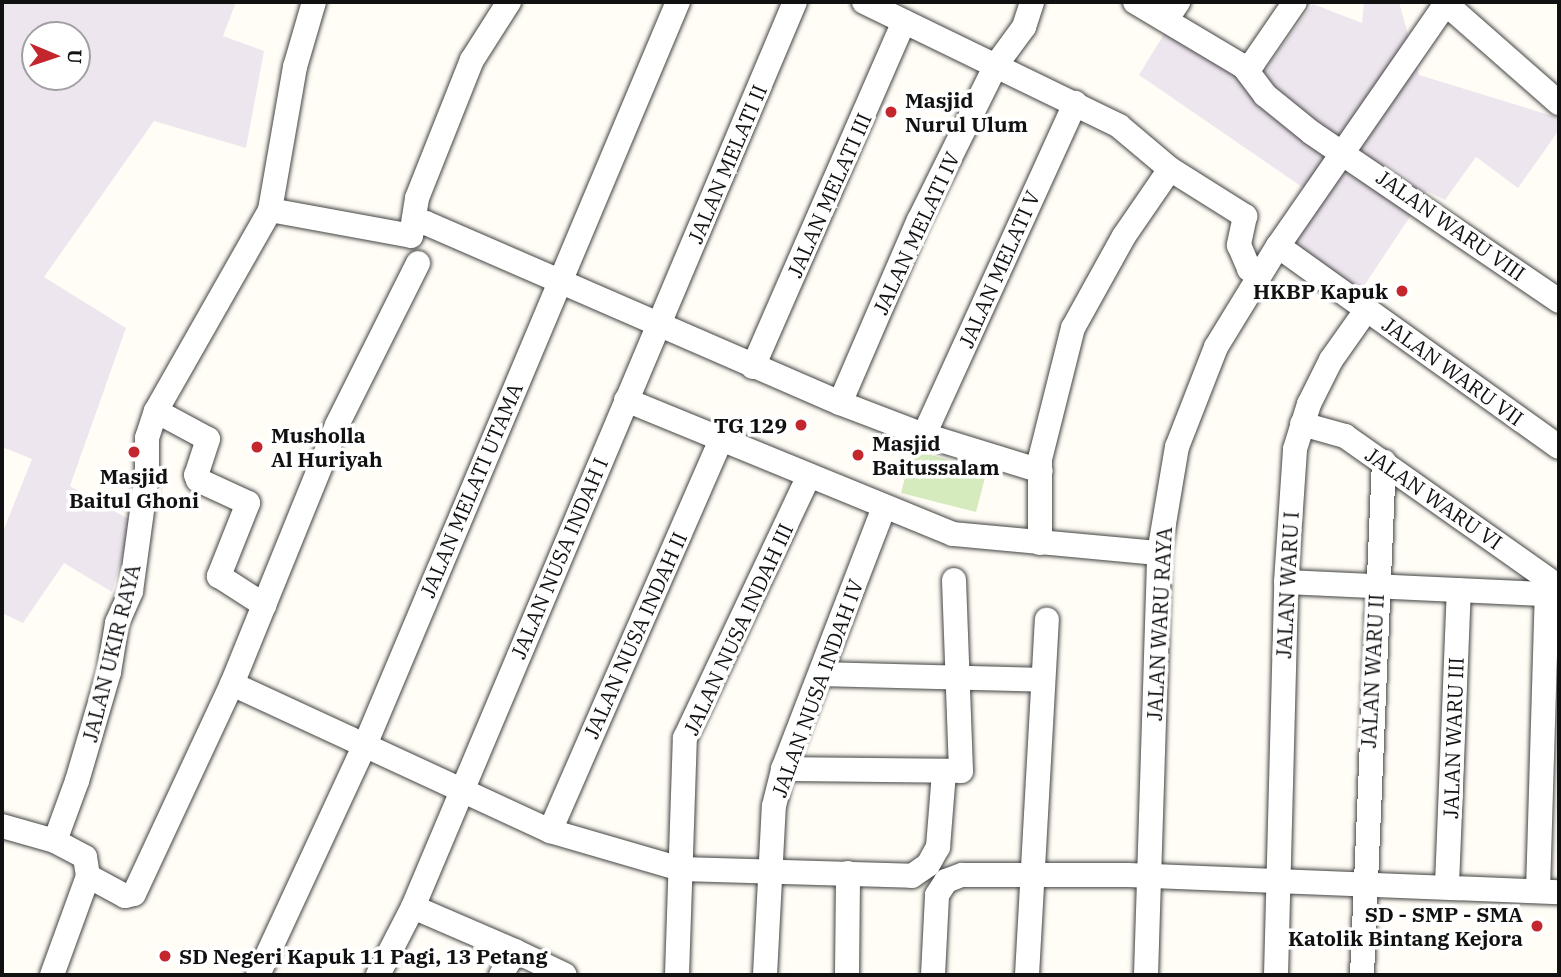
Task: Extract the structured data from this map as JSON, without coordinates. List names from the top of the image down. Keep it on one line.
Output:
{"streets":{"street":["JALAN MELATI II","JALAN MELATI III","JALAN WARU VIII","JALAN MELATI IV","JALAN MELATI V","JALAN WARU VII","JALAN MELATI UTAMA","JALAN WARU VI","JALAN NUSA INDAH I","JALAN WARU I","JALAN WARU RAYA","JALAN NUSA INDAH III","JALAN NUSA INDAH II","JALAN UKIR RAYA","JALAN WARU II","JALAN NUSA INDAH IV","JALAN WARU III"]},"crossings":[["JALAN MELATI II","JALAN NUSA INDAH I"],["JALAN WARU VIII","JALAN WARU RAYA"],["JALAN WARU VII","JALAN WARU I"],["JALAN WARU VII","JALAN WARU RAYA"],["JALAN WARU VI","JALAN WARU I"],["JALAN WARU VI","JALAN WARU II"]],"places":["Masjid Nurul Ulum","HKBP Kapuk","TG 129","Musholla Al Huriyah","Masjid Baitul Ghoni","Masjid Baitussalam","SD - SMP - SMA Katolik Bintang Kejora","SD Negeri Kapuk 11 Pagi, 13 Petang"],"north":"right"}
